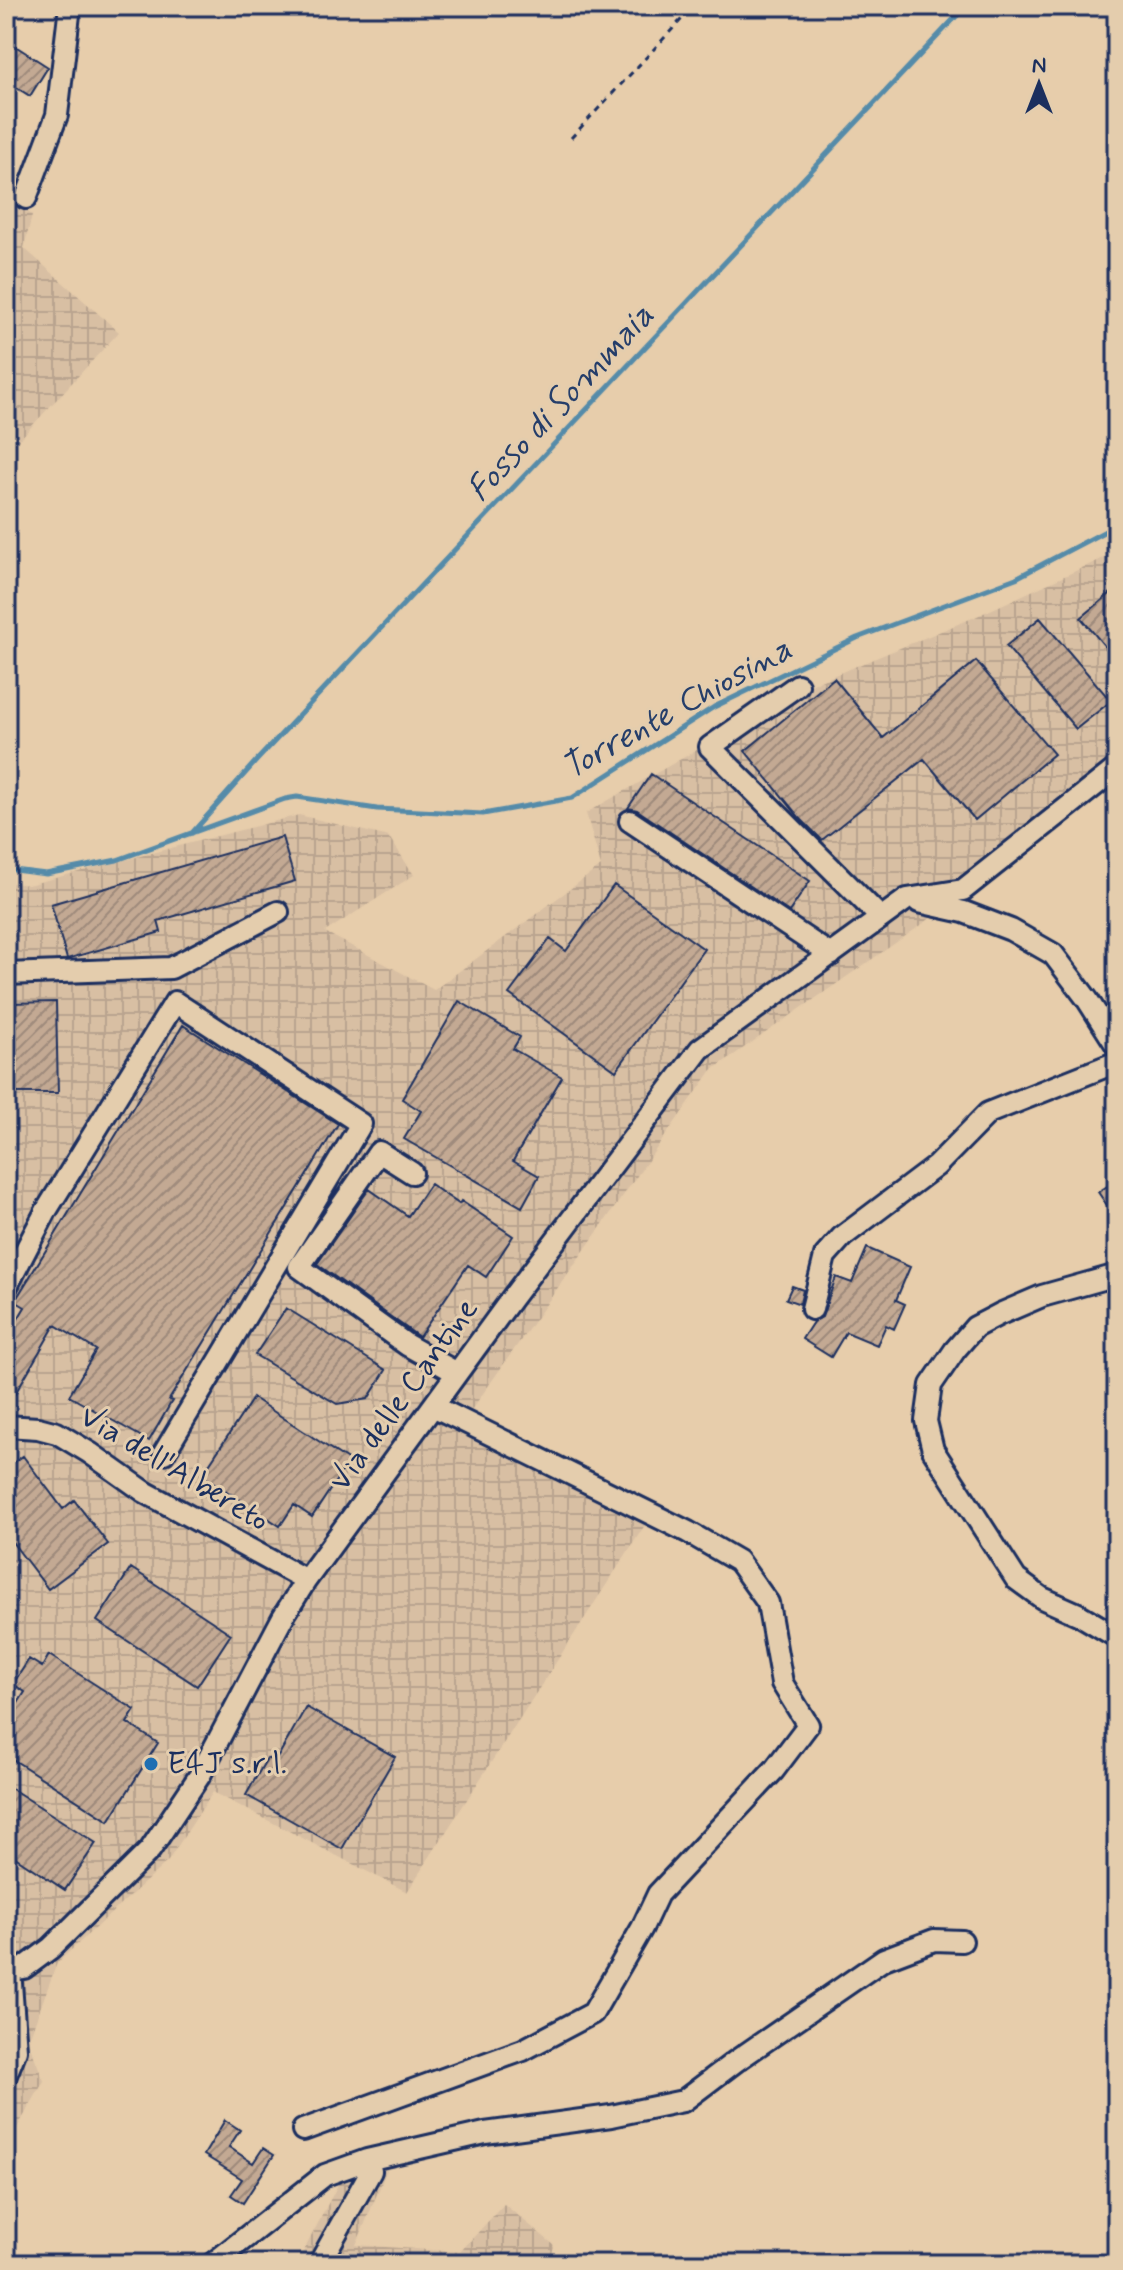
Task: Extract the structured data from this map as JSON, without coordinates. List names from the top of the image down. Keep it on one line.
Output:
{"streets":{"street":["Via delle Cantine","Via dell'Albereto"]},"crossings":[["Via delle Cantine","Via dell'Albereto"]],"water":["Fosso di Sommaia","Torrente Chiosina"],"places":["E4J s.r.l."],"north":"top"}
